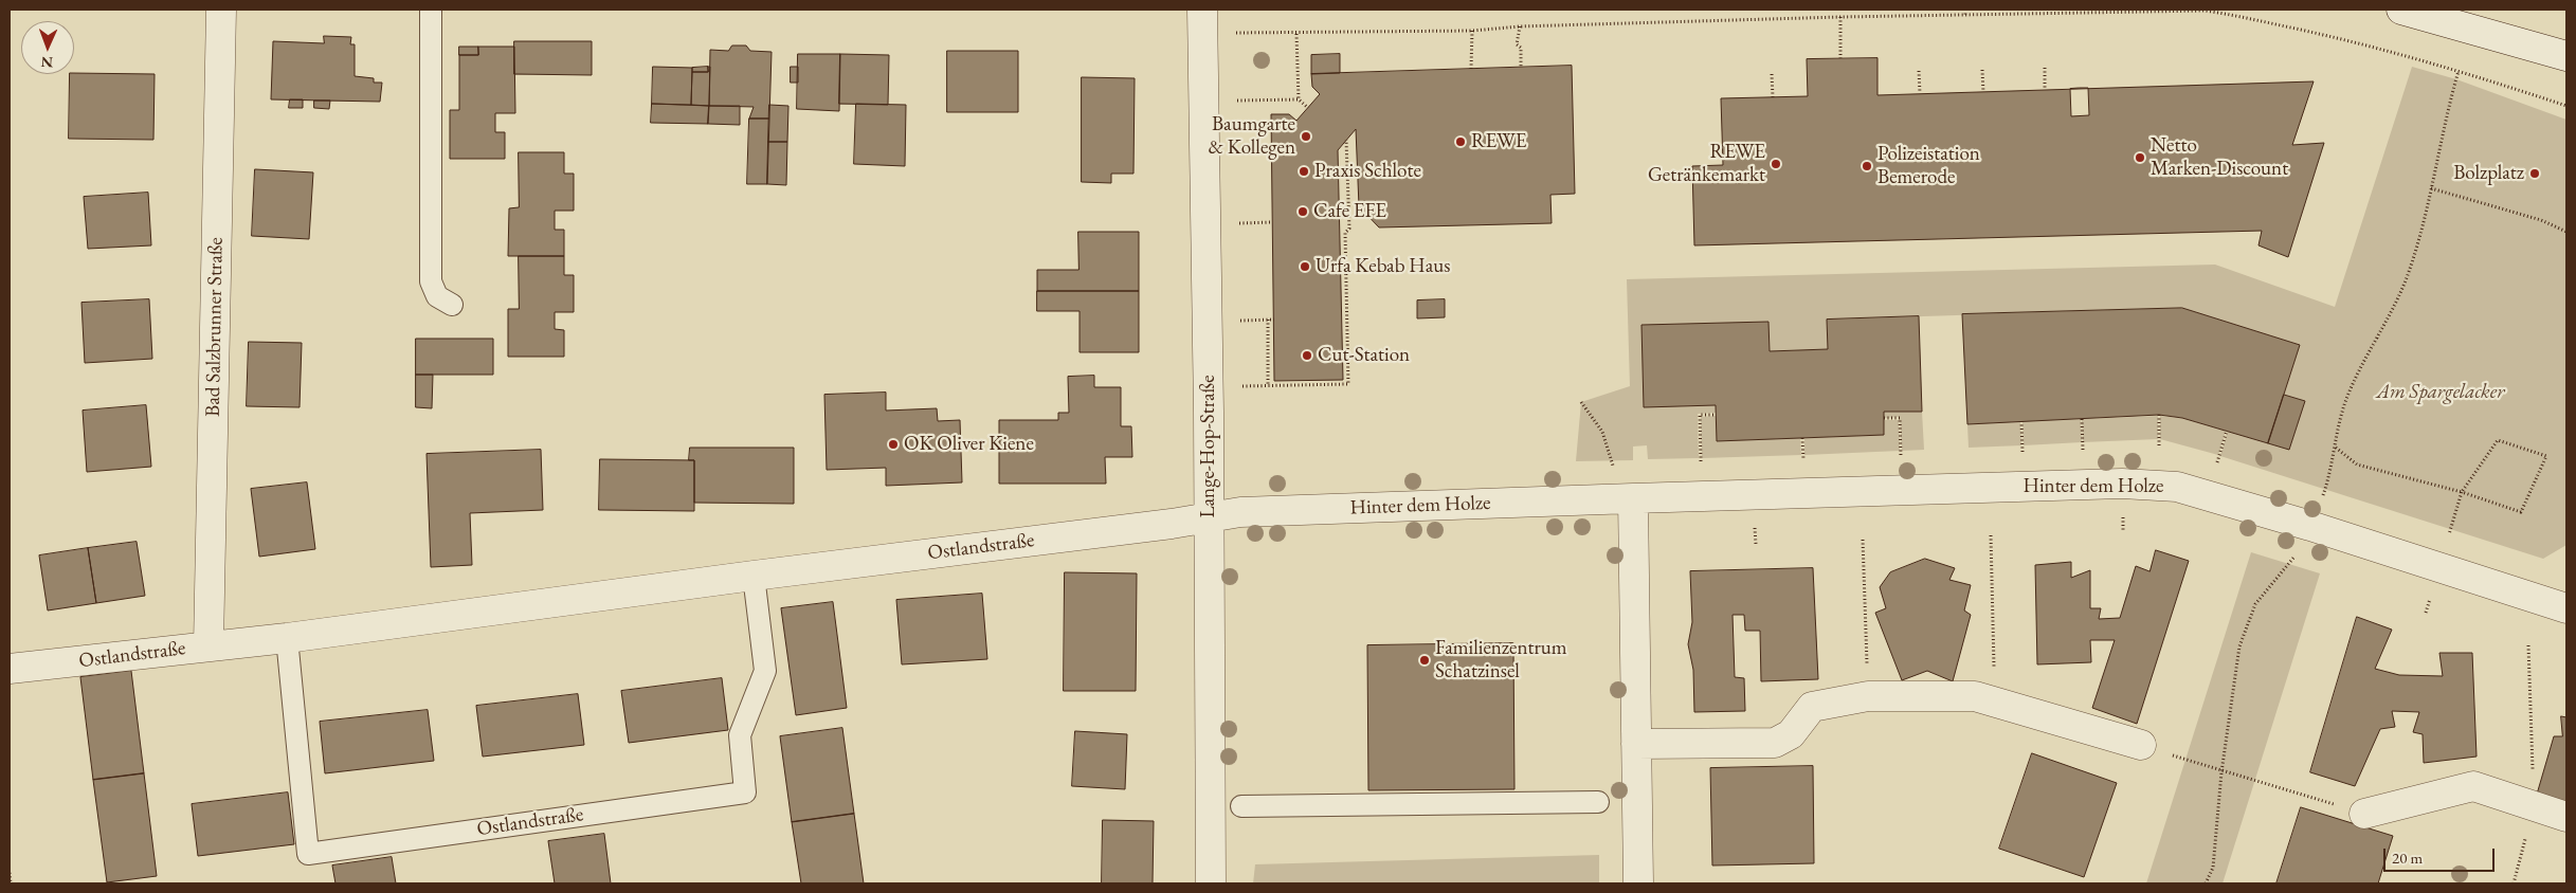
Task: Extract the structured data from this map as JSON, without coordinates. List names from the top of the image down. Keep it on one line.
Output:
{"streets":{"street":["Bad Salzbrunner Straße","Lange-Hop-Straße","Hinter dem Holze","Ostlandstraße"]},"crossings":[["Bad Salzbrunner Straße","Ostlandstraße"],["Lange-Hop-Straße","Hinter dem Holze"],["Lange-Hop-Straße","Ostlandstraße"],["Hinter dem Holze","Ostlandstraße"]],"parks":["Am Spargelacker"],"places":["Baumgarte & Kollegen","REWE","Netto Marken-Discount","REWE Getränkemarkt","Polizeistation Bemerode","Praxis Schlote","Bolzplatz","Cafe EFE","Urfa Kebab Haus","Cut-Station","OK Oliver Kiene","Familienzentrum Schatzinsel"],"scale_bar":"20 m","north":"bottom"}
